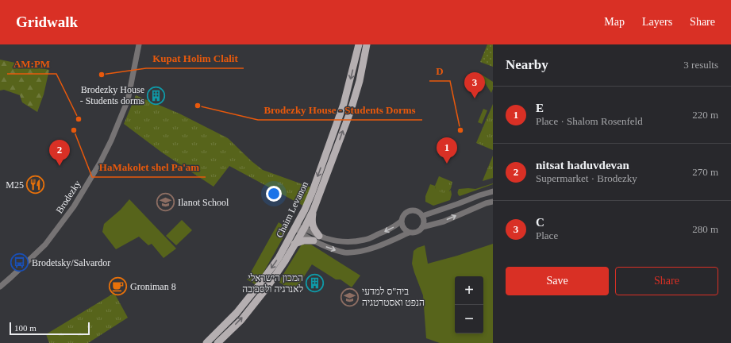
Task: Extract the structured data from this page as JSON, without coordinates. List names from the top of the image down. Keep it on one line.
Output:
{"streets":{"main road":["Chaim Levanon"],"street":["Brodezky"]},"places":{"other":["Kupat Holim Clalit","Brodezky House - Students Dorms","AM:PM","HaMakolet shel Pa'am","D"],"building":["Brodezky House - Students dorms","המכון הישראלי לאנרגיה ולסביבה"],"restaurant":["M25"],"school or university":["Ilanot School","ביה\"ס למדעי הנפט ואסטרטגיה"],"bus stop":["Brodetsky/Salvardor"],"cafe":["Groniman 8"]},"scale_bar":"100 m","page":{"header":"Gridwalk","nav":["Map","Layers","Share"],"heading":["Nearby","3 results"],"pins":["3","1","2"],"list":[{"mark":"1","name":"E","note":"Place · Shalom Rosenfeld","value":"220 m"},{"mark":"2","name":"nitsat haduvdevan","note":"Supermarket · Brodezky","value":"270 m"},{"mark":"3","name":"C","note":"Place","value":"280 m"}],"buttons":["Save","Share"],"map_buttons":["+","−"],"scale":"100 m"}}
